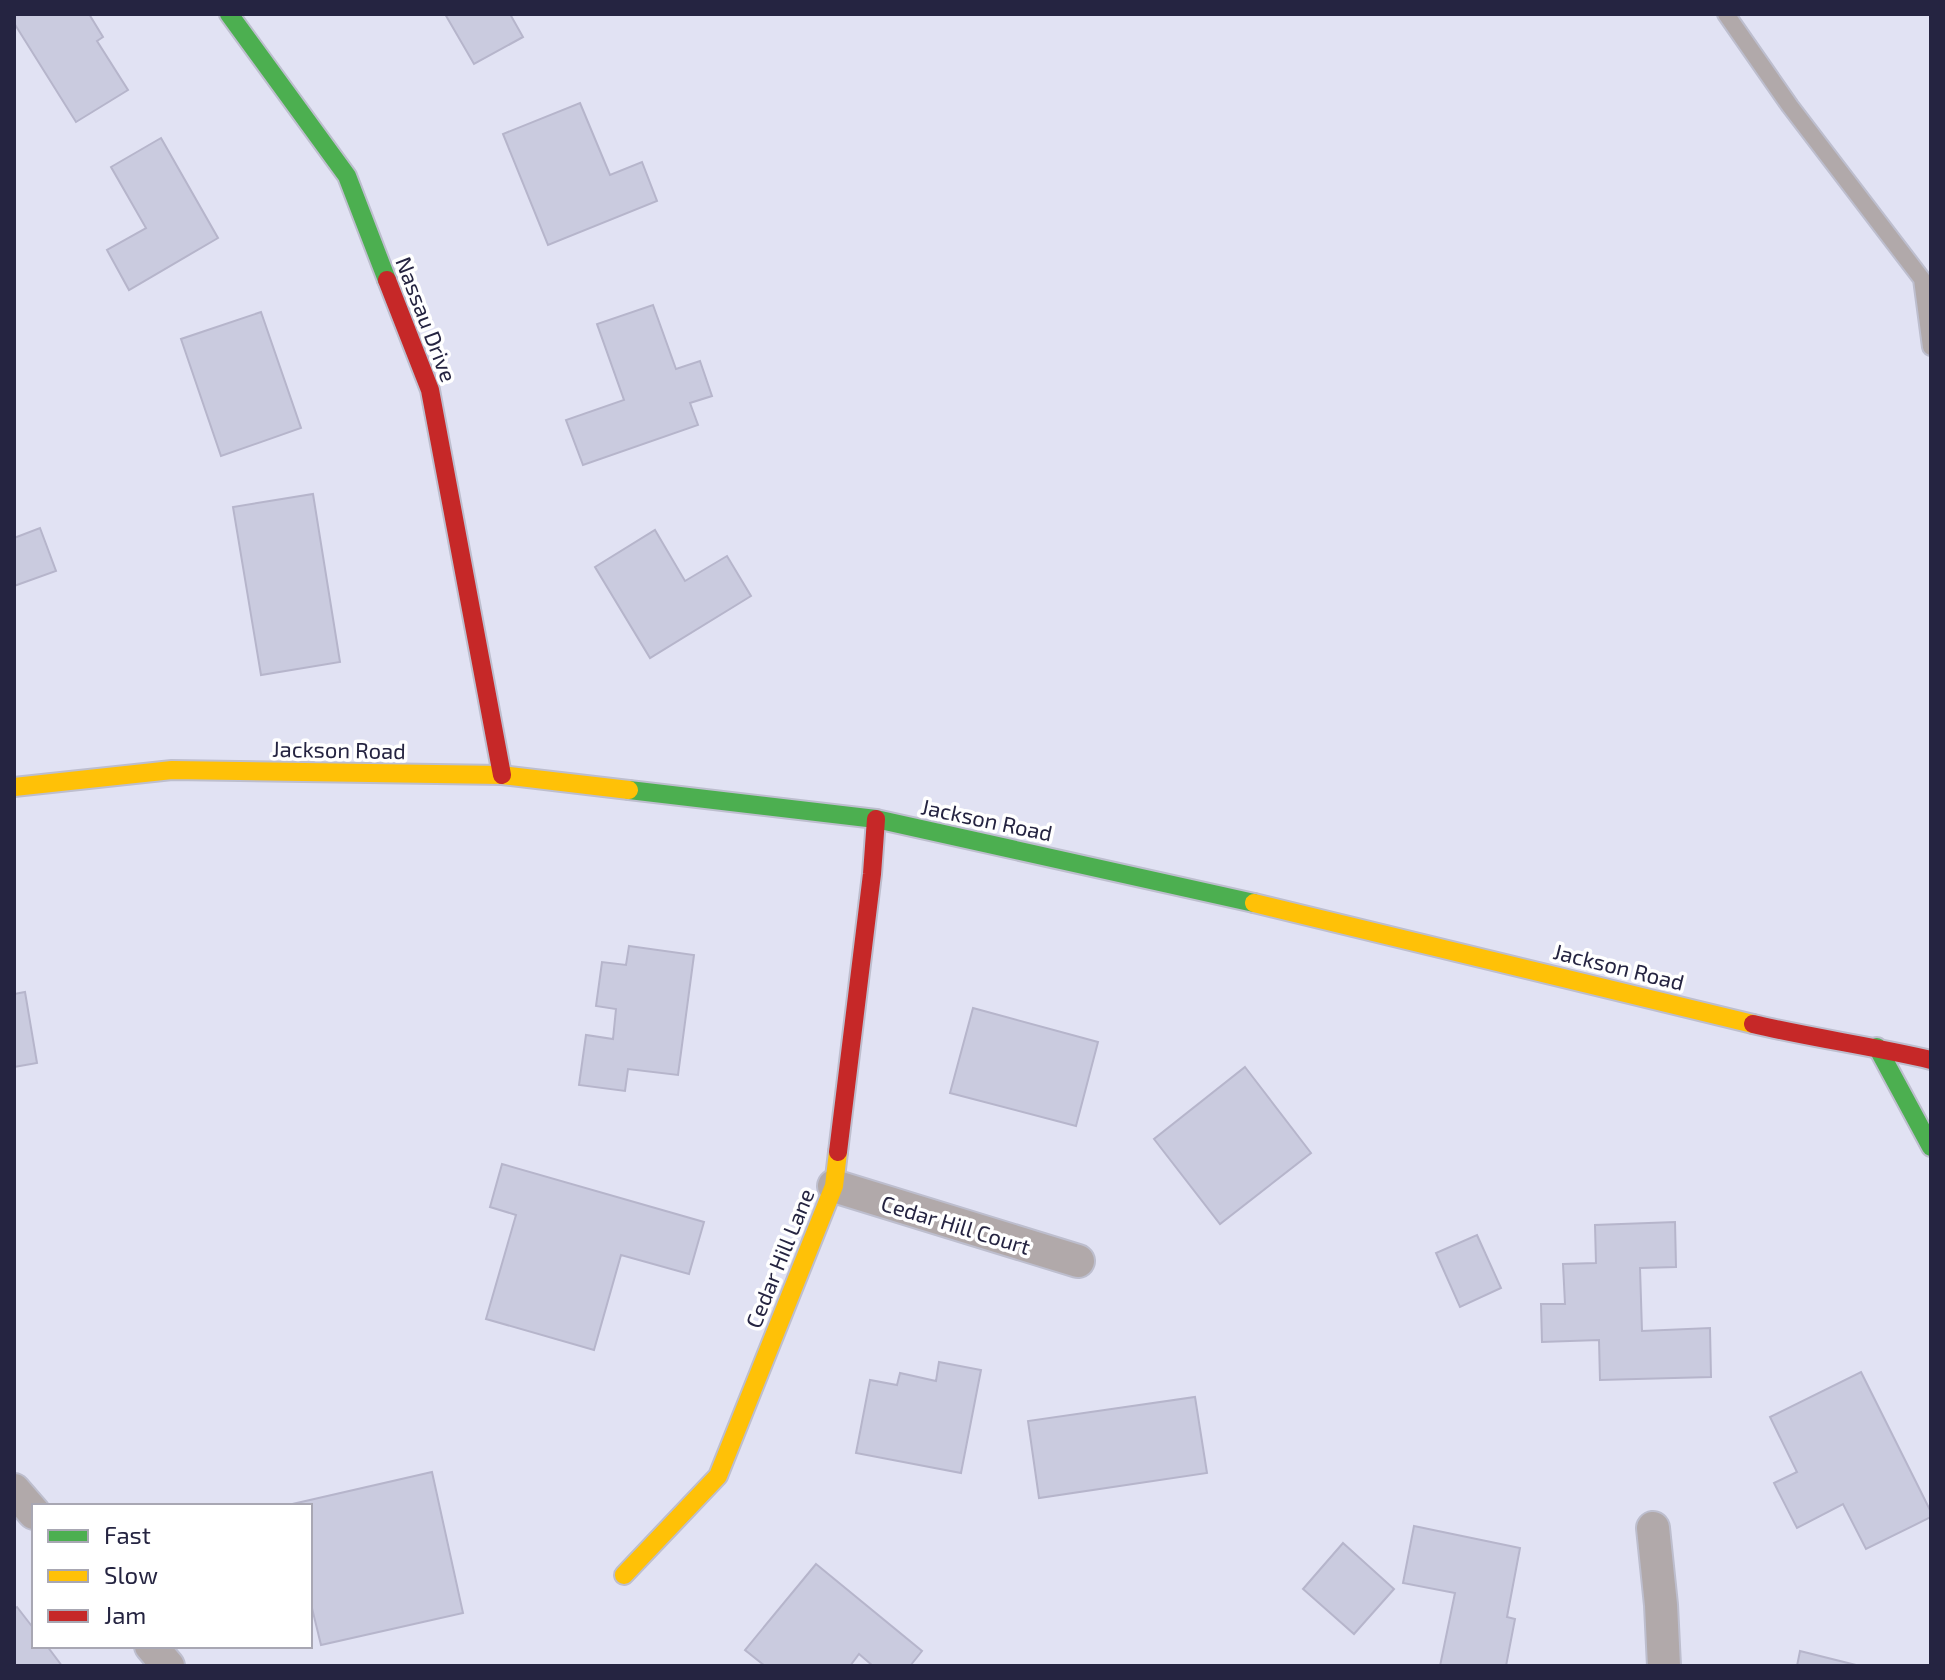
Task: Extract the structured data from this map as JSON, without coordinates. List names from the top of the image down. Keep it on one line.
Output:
{"streets":{"main road":["Nassau Drive","Jackson Road","Cedar Hill Lane"],"street":["Cedar Hill Court"]},"crossings":[["Nassau Drive","Jackson Road"],["Jackson Road","Cedar Hill Lane"],["Cedar Hill Court","Cedar Hill Lane"]],"legend":["Fast","Slow","Jam"]}
